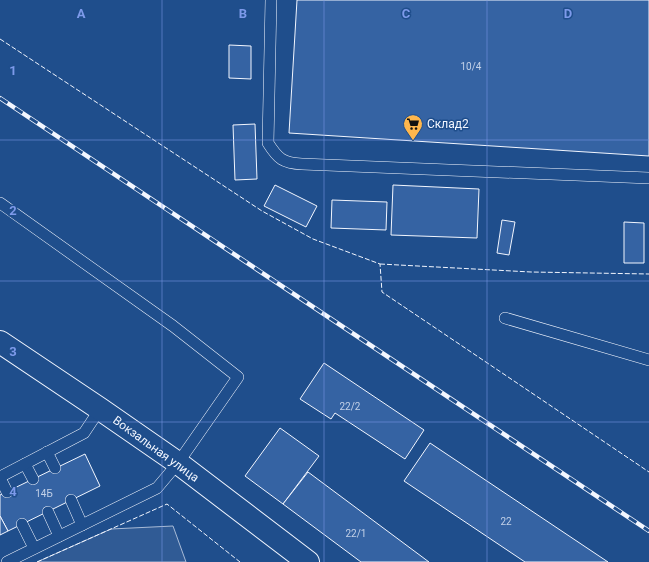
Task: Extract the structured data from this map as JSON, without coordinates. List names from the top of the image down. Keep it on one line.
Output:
{"streets":{"street":["Вокзальная улица"]},"places":{"supermarket":["Склад2"]},"house_numbers":["10/4","22/2","14Б","22","22/1"],"grid":{"columns":["A","B","C","D"],"rows":["1","2","3","4"]}}
